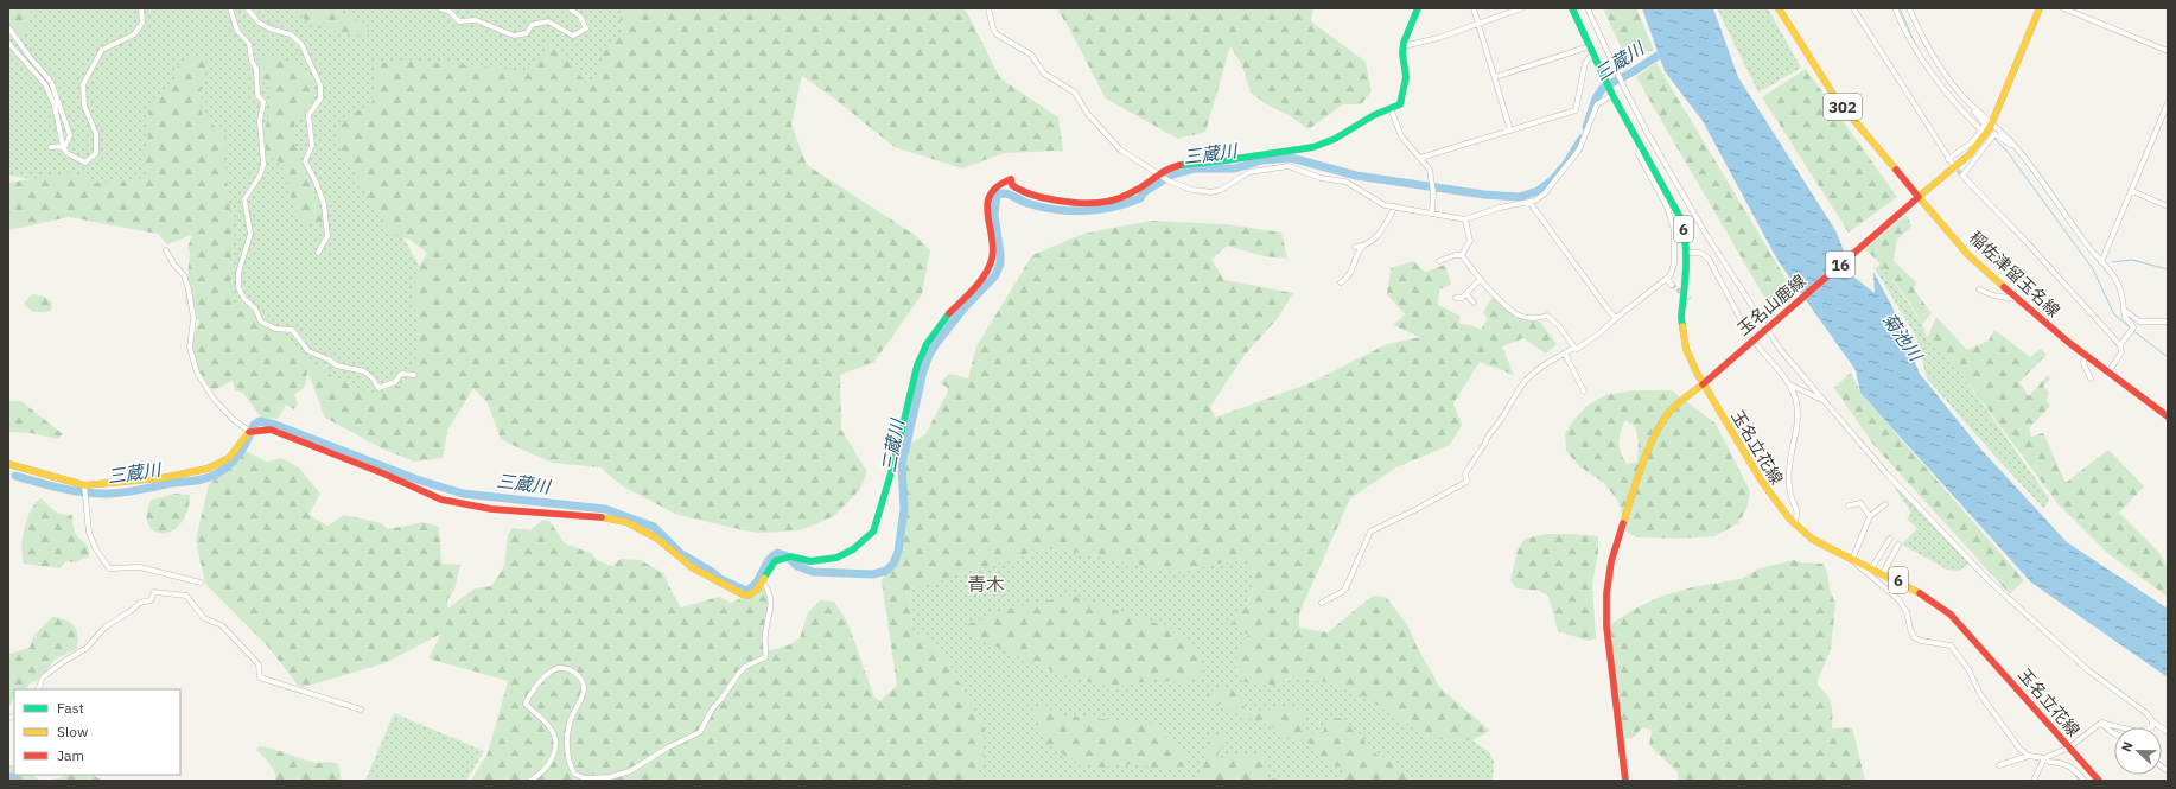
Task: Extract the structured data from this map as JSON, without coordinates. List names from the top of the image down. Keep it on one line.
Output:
{"streets":{"street":["302","6","16","稲佐津留玉名線","玉名山鹿線","玉名立花線"]},"crossings":[["302","稲佐津留玉名線"],["302","玉名山鹿線"],["6","玉名立花線"],["稲佐津留玉名線","玉名山鹿線"],["玉名山鹿線","玉名立花線"]],"districts":["青木"],"water":["三蔵川","菊池川"],"legend":["Fast","Slow","Jam"],"north":"left"}
